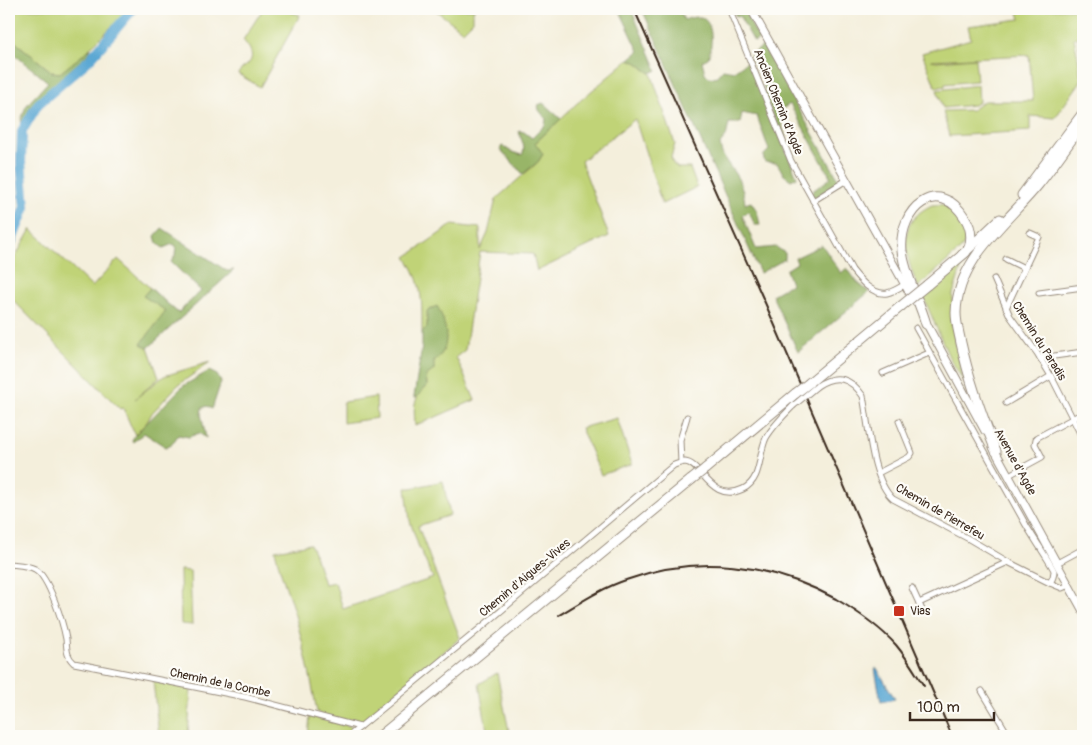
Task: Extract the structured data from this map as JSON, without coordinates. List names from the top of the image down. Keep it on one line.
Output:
{"streets":{"main road":["Avenue d'Agde"],"street":["Ancien Chemin d'Agde","Chemin du Paradis","Chemin de Pierrefeu","Chemin d'Aigues-Vives","Chemin de la Combe"]},"crossings":[["Ancien Chemin d'Agde","Avenue d'Agde"],["Avenue d'Agde","Chemin de Pierrefeu"],["Chemin d'Aigues-Vives","Chemin de la Combe"]],"places":{"transit":["Vias"]},"scale_bar":"100 m"}
